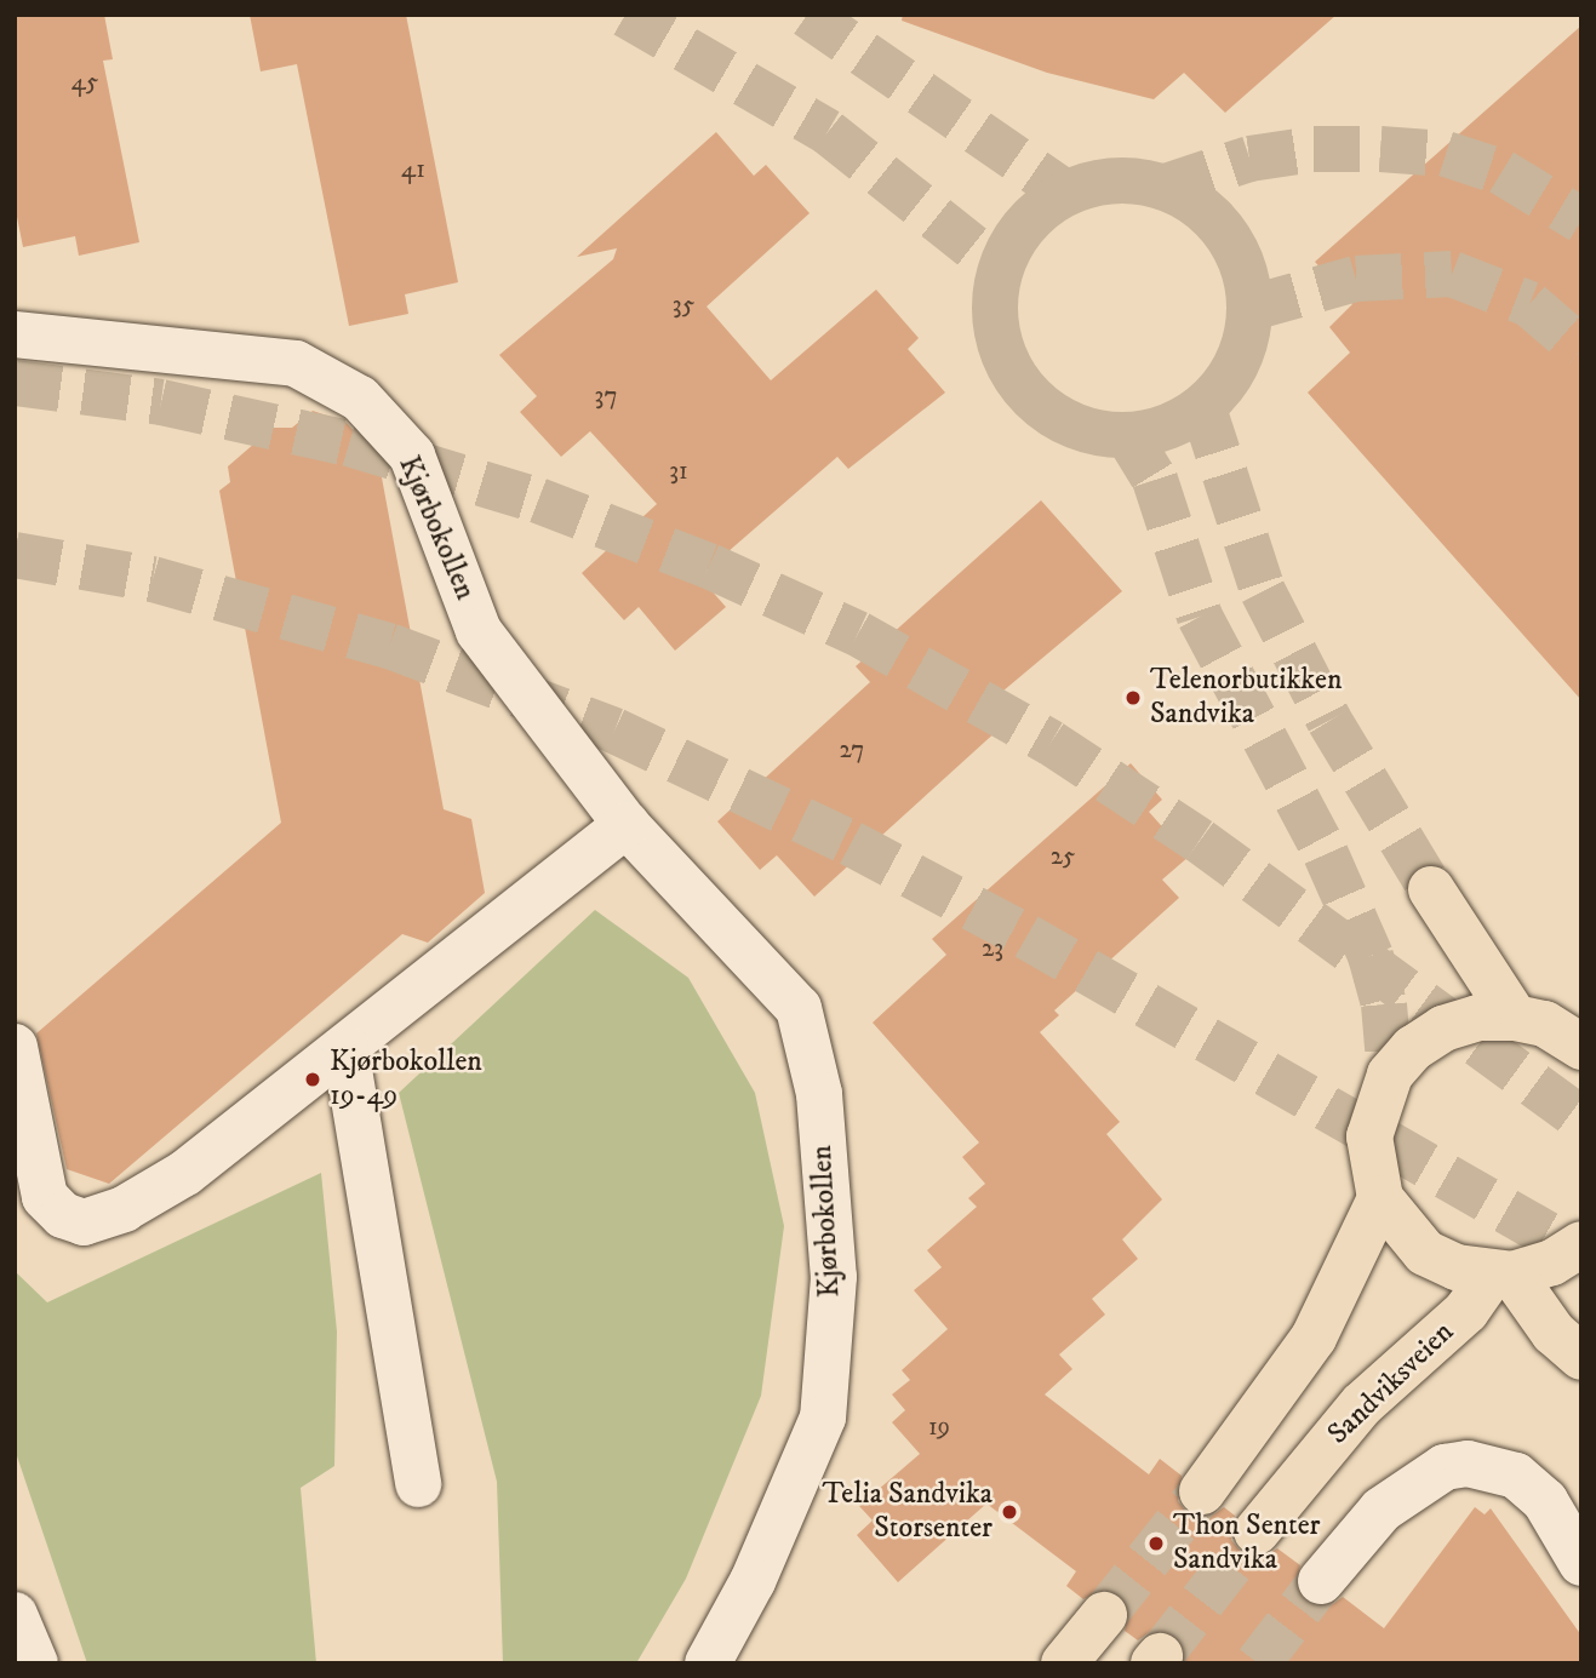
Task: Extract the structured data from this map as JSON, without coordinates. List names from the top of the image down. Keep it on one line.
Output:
{"streets":{"main road":["Sandviksveien"],"street":["Kjørbokollen"]},"places":["Telenorbutikken Sandvika","Kjørbokollen 19-49","Telia Sandvika Storsenter","Thon Senter Sandvika"],"house_numbers":["45","41","35","37","31","27","25","23","19"]}
